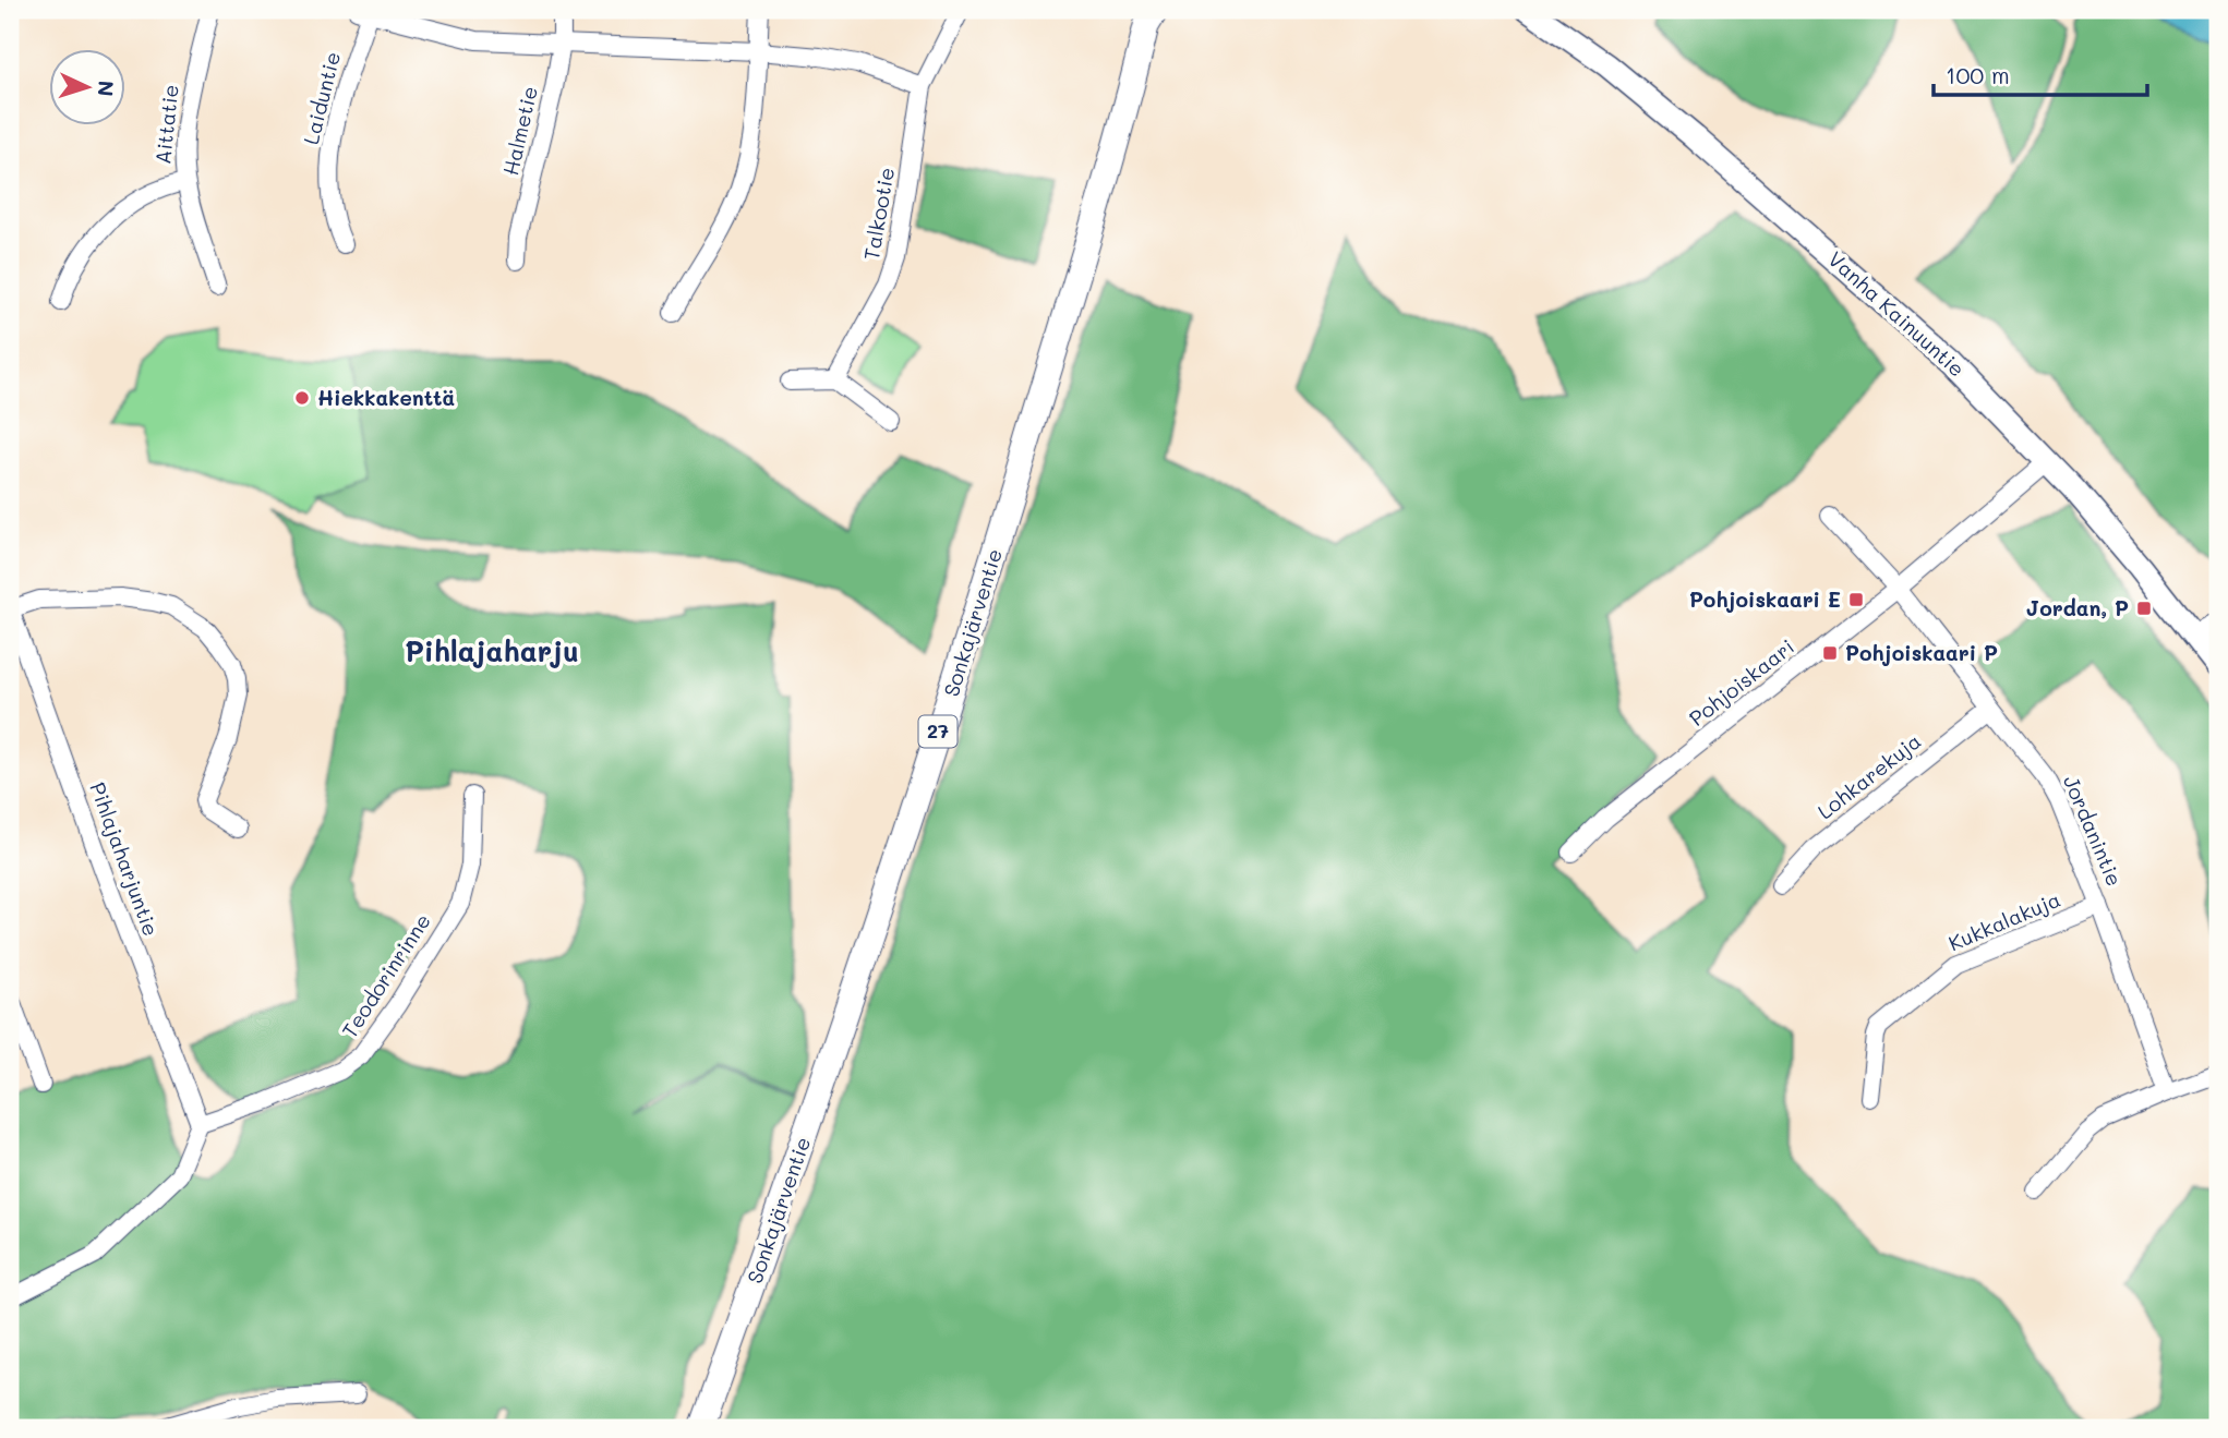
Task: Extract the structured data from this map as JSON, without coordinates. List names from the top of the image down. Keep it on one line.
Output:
{"streets":{"highway":["Sonkajärventie","27"],"main road":["Vanha Kainuuntie"],"street":["Laiduntie","Aittatie","Halmetie","Talkootie","Pohjoiskaari","Lohkarekuja","Jordanintie","Pihlajaharjuntie","Kukkalakuja","Teodorinrinne"]},"crossings":[["Vanha Kainuuntie","Pohjoiskaari"],["Pohjoiskaari","Jordanintie"],["Lohkarekuja","Jordanintie"],["Jordanintie","Kukkalakuja"],["Pihlajaharjuntie","Teodorinrinne"]],"districts":["Pihlajaharju"],"places":{"other":["Hiekkakenttä"],"transit":["Pohjoiskaari E","Jordan, P","Pohjoiskaari P"]},"scale_bar":"100 m","north":"right"}
